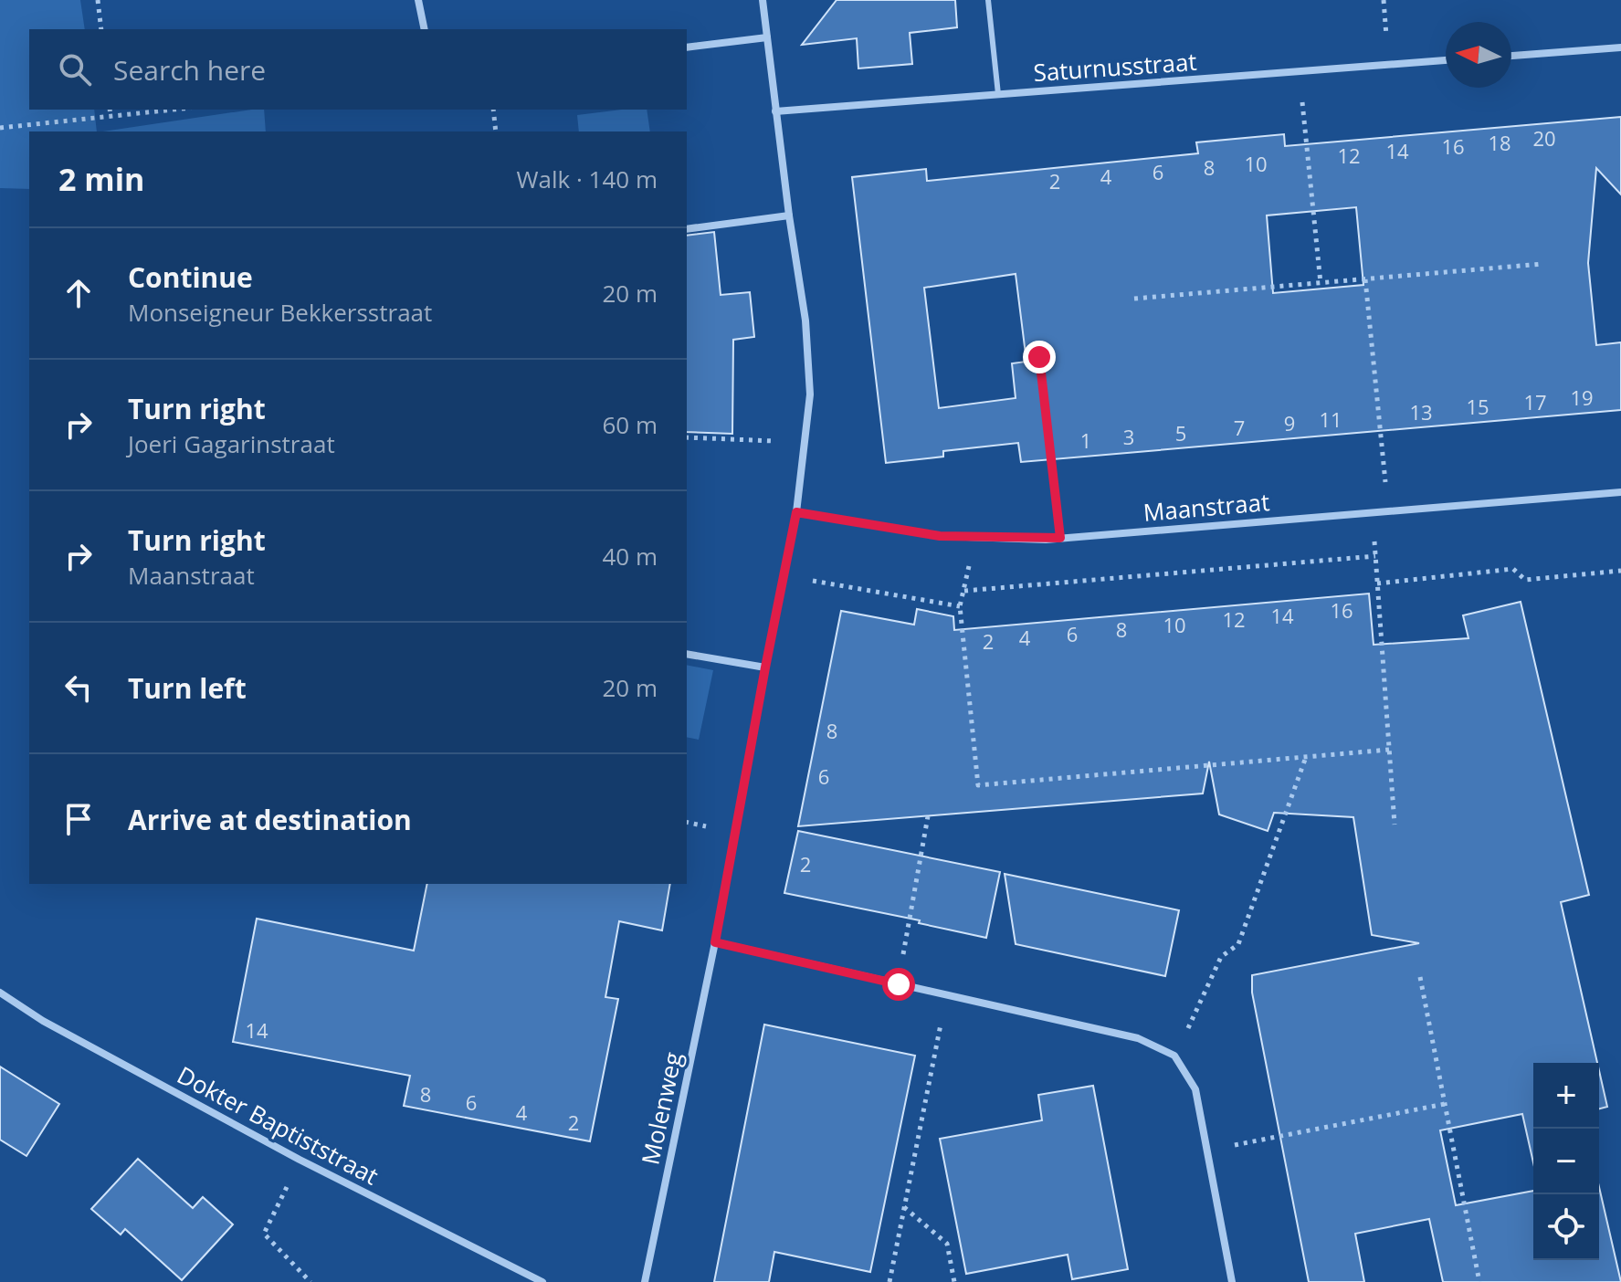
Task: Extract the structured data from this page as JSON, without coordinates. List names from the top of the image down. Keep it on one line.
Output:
{"streets":{"street":["Saturnusstraat","Maanstraat","Molenweg","Dokter Baptiststraat"]},"crossings":[["Saturnusstraat","Molenweg"],["Maanstraat","Molenweg"]],"house_numbers":["20","18","16","14","12","10","8","6","4","2","19","17","15","13","11","9","7","5","3","1","16","14","12","10","8","6","4","2","8","6","2","14","8","6","4","2"],"north":"left","page":{"search":"Search here","heading":["2 min","Walk · 140 m"],"list":[["Continue","Monseigneur Bekkersstraat","20 m"],["Turn right","Joeri Gagarinstraat","60 m"],["Turn right","Maanstraat","40 m"],["Turn left","20 m"],"Arrive at destination"],"map_buttons":["+","−"]}}
